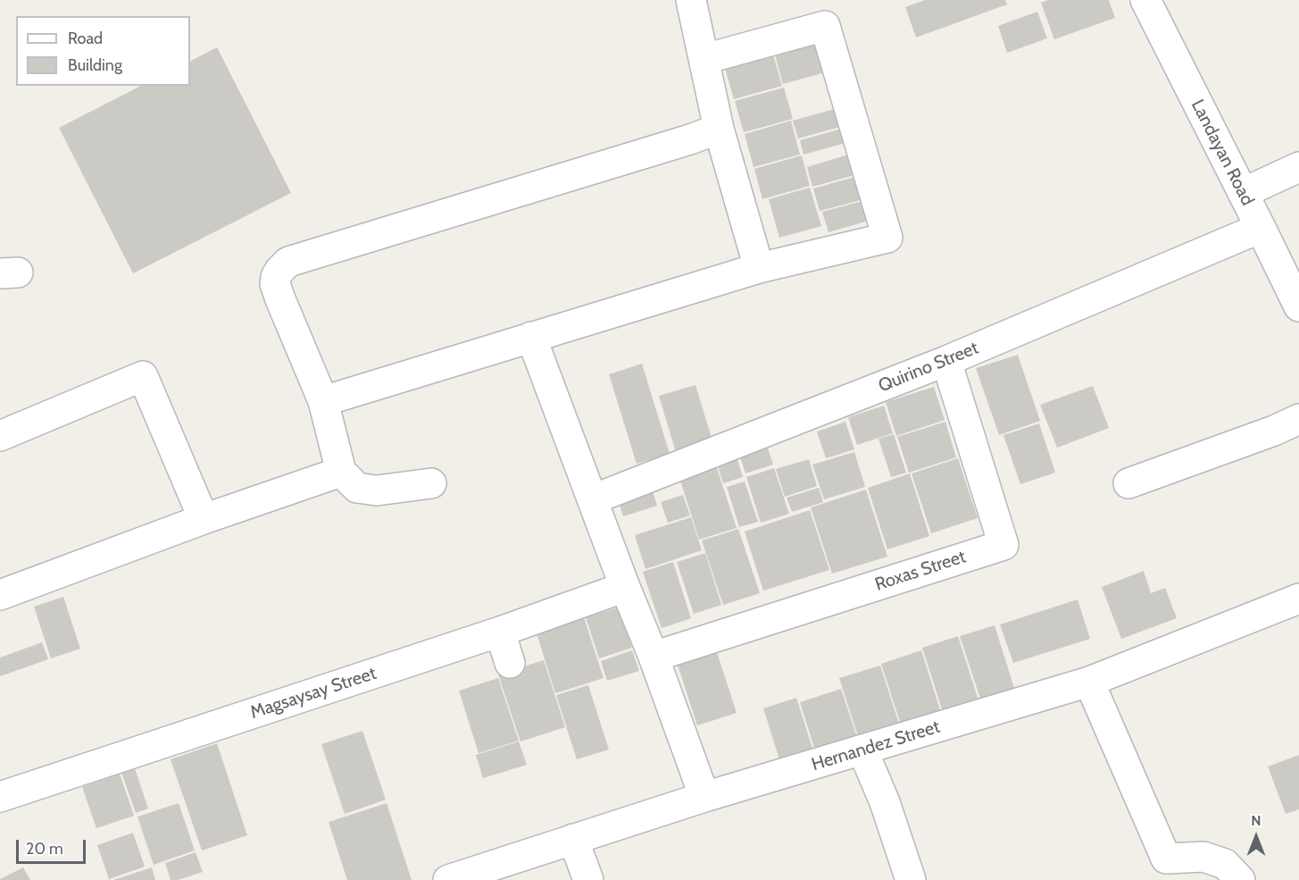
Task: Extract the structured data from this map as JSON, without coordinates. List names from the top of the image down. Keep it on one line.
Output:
{"streets":{"street":["Landayan Road","Quirino Street","Roxas Street","Magsaysay Street","Hernandez Street"]},"crossings":[["Landayan Road","Quirino Street"],["Quirino Street","Roxas Street"]],"legend":["Road","Building"],"scale_bar":"20 m","north":"top"}
